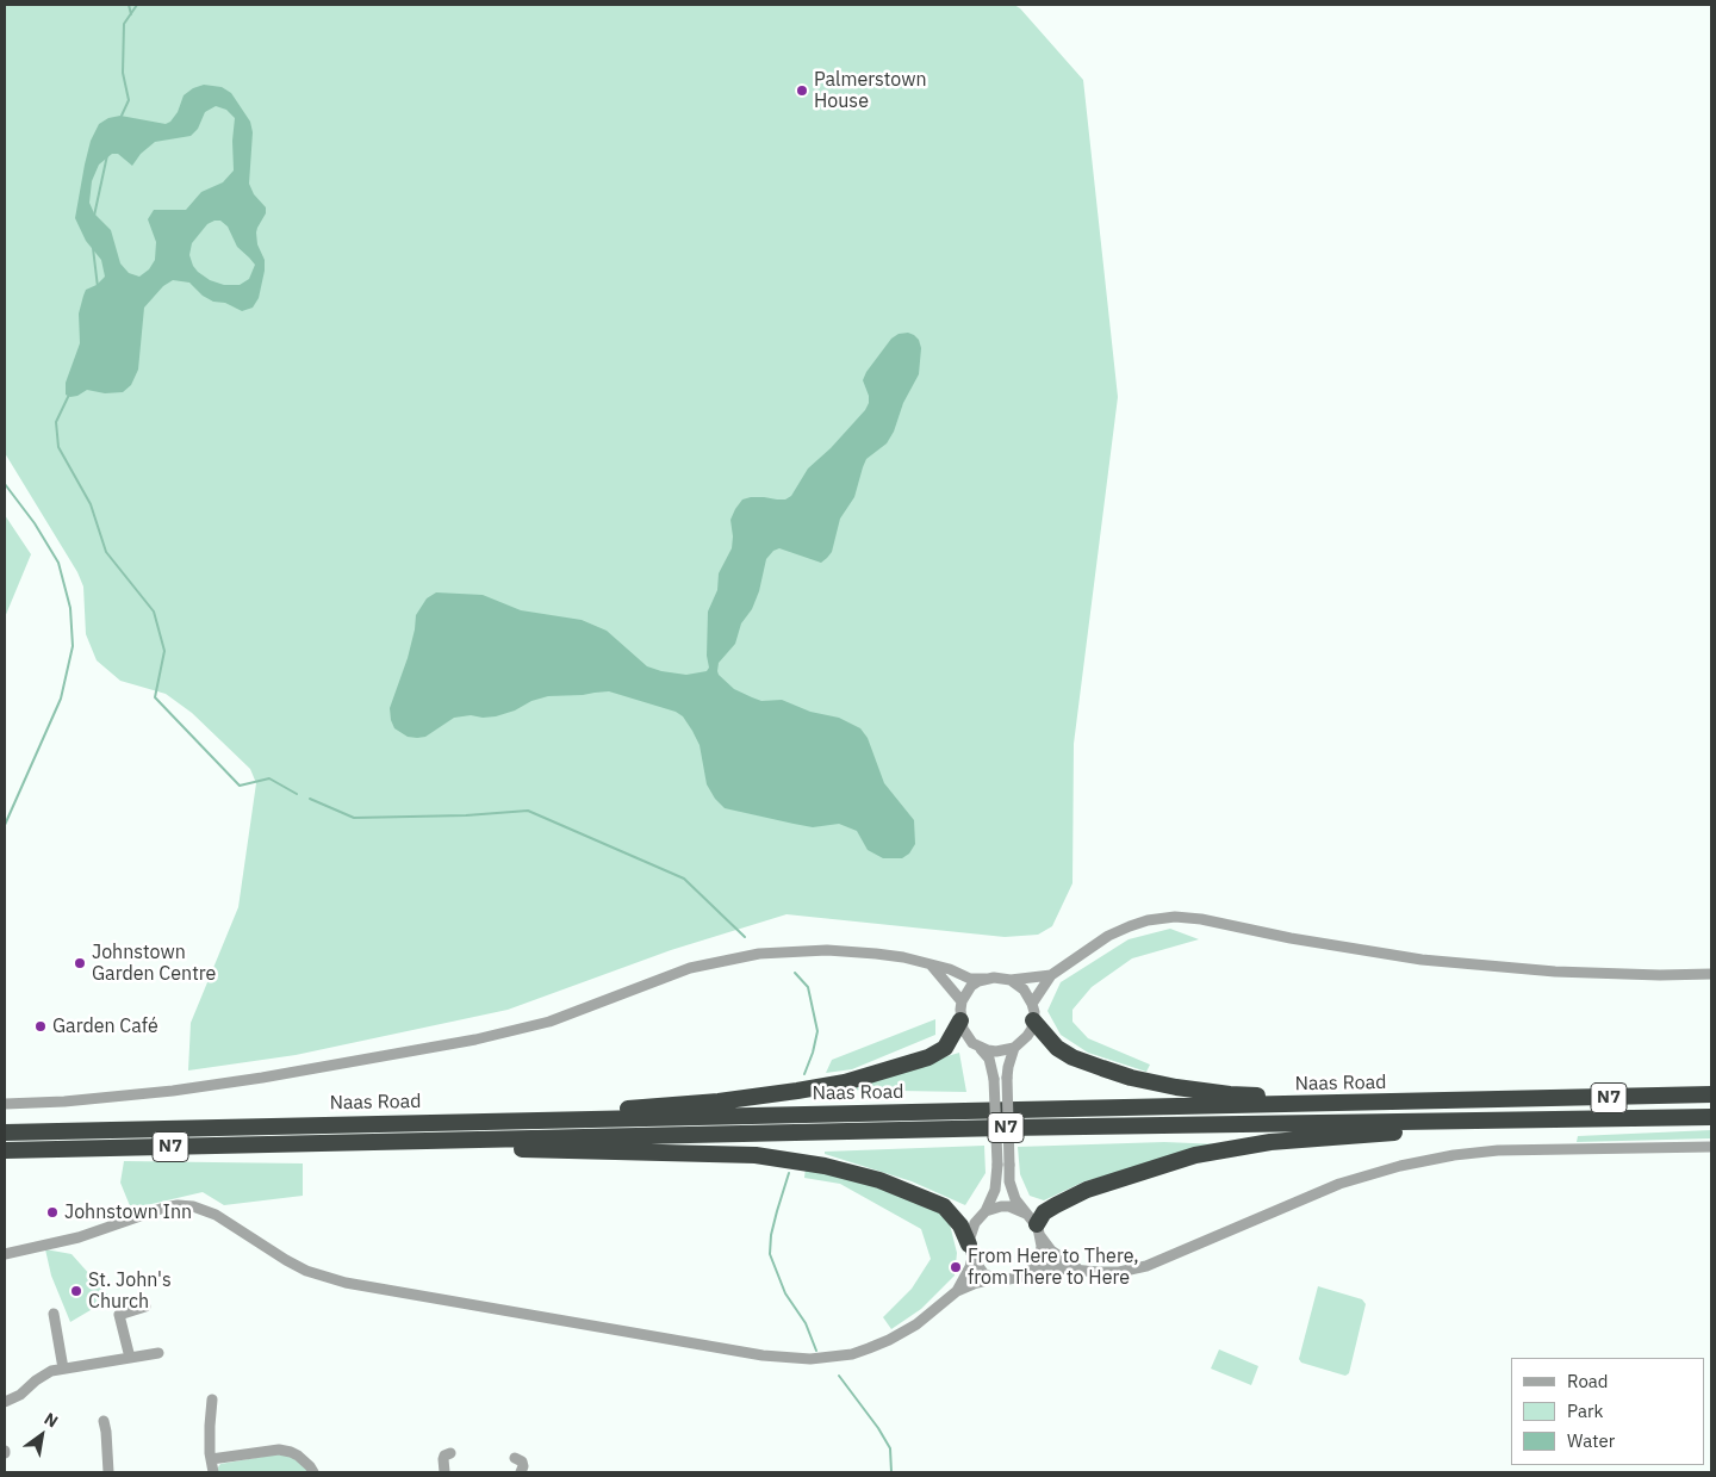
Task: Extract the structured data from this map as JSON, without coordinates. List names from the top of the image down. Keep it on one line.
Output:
{"streets":{"highway":["Naas Road","N7"]},"crossings":[["Naas Road","N7"]],"places":["Palmerstown House","Johnstown Garden Centre","Garden Café","Johnstown Inn","From Here to There, from There to Here","St. John's Church"],"legend":["Road","Park","Water"],"north":"top right"}
